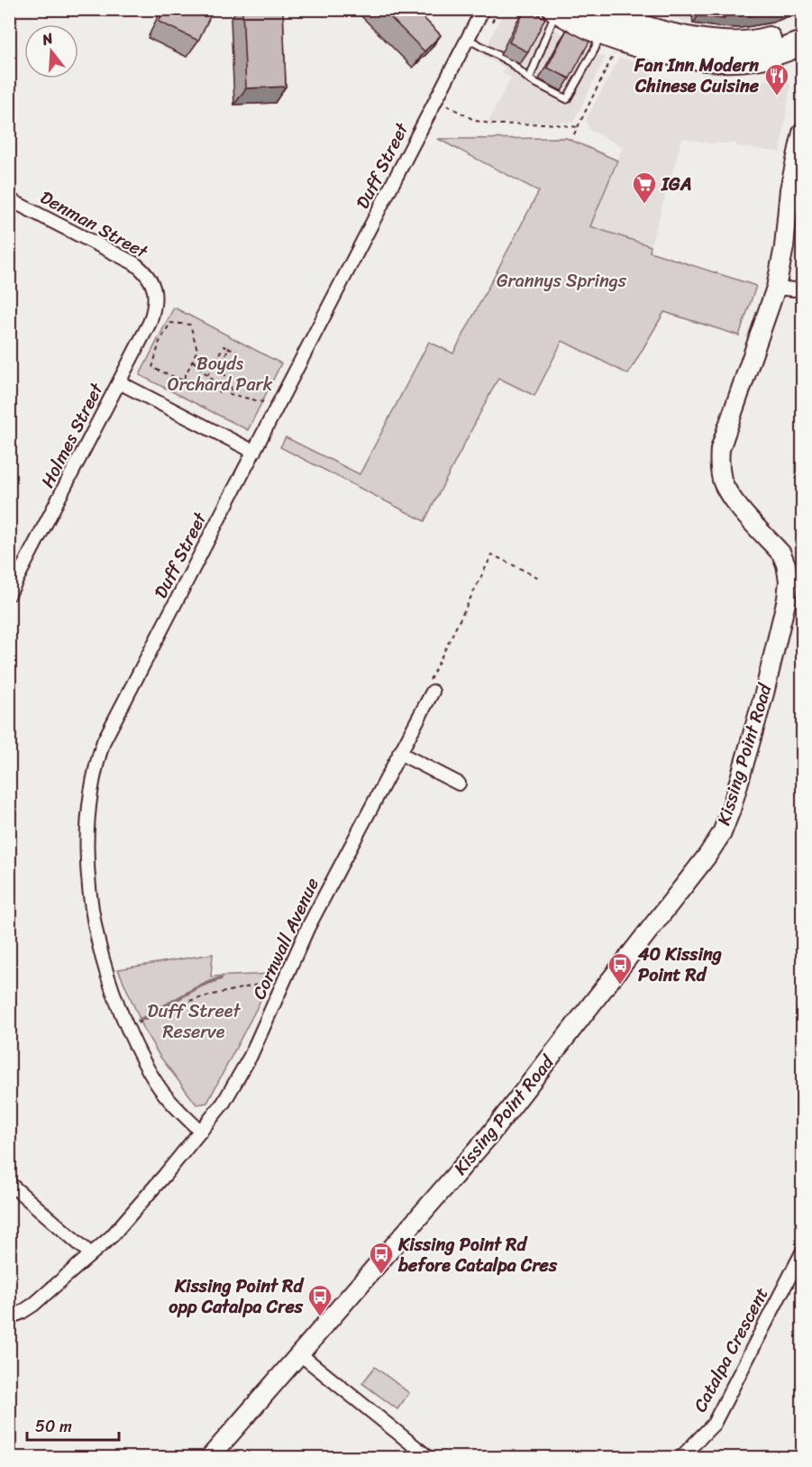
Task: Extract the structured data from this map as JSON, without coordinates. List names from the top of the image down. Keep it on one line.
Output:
{"streets":{"main road":["Kissing Point Road"],"street":["Duff Street","Denman Street","Holmes Street","Cornwall Avenue","Catalpa Crescent"]},"crossings":[["Duff Street","Cornwall Avenue"],["Denman Street","Holmes Street"]],"parks":["Grannys Springs","Boyds Orchard Park","Duff Street Reserve"],"places":{"restaurant":["Fan Inn Modern Chinese Cuisine"],"supermarket":["IGA"],"bus stop":["40 Kissing Point Rd","Kissing Point Rd before Catalpa Cres","Kissing Point Rd opp Catalpa Cres"]},"scale_bar":"50 m","north":"top"}
